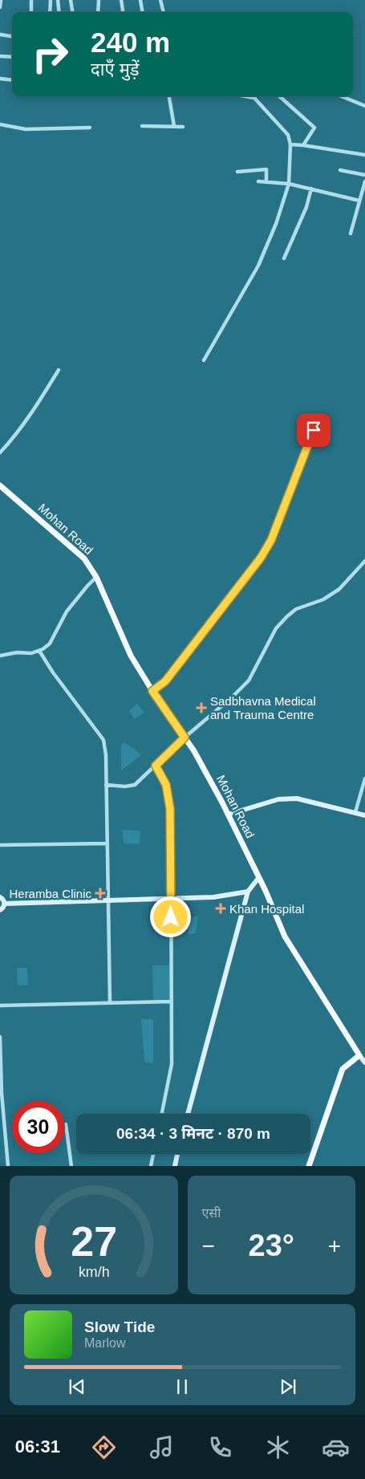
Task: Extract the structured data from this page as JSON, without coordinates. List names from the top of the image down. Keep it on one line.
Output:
{"streets":{"main road":["Mohan Road"]},"places":{"health":["Sadbhavna Medical and Trauma Centre","Heramba Clinic","Khan Hospital"]},"page":{"turn":["240 m","दाएँ मुड़ें"],"limit":"30","trip":"06:34 · 3 मिनट · 870 m","tile":"एसी","heat":["−","23°","+"],"song":["Slow Tide","Marlow"],"tabs":"06:31","gauge":["27","km/h"]}}
